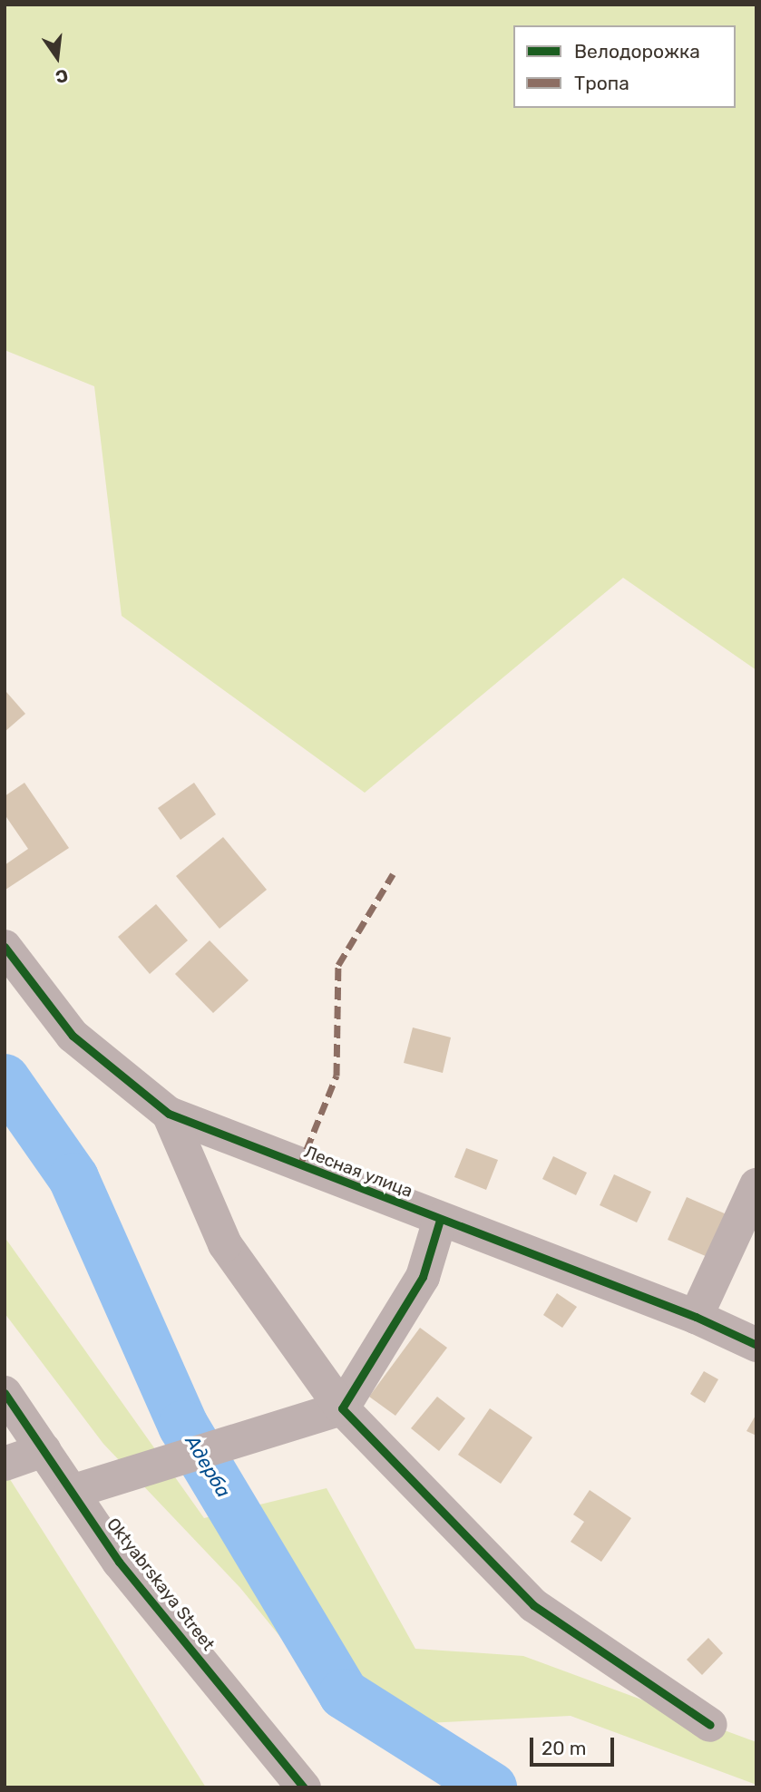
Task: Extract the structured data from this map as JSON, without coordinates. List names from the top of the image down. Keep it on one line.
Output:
{"streets":{"street":["Лесная улица","Oktyabrskaya Street"]},"water":["Адерба"],"legend":["Велодорожка","Тропа"],"scale_bar":"20 m","north":"bottom"}
